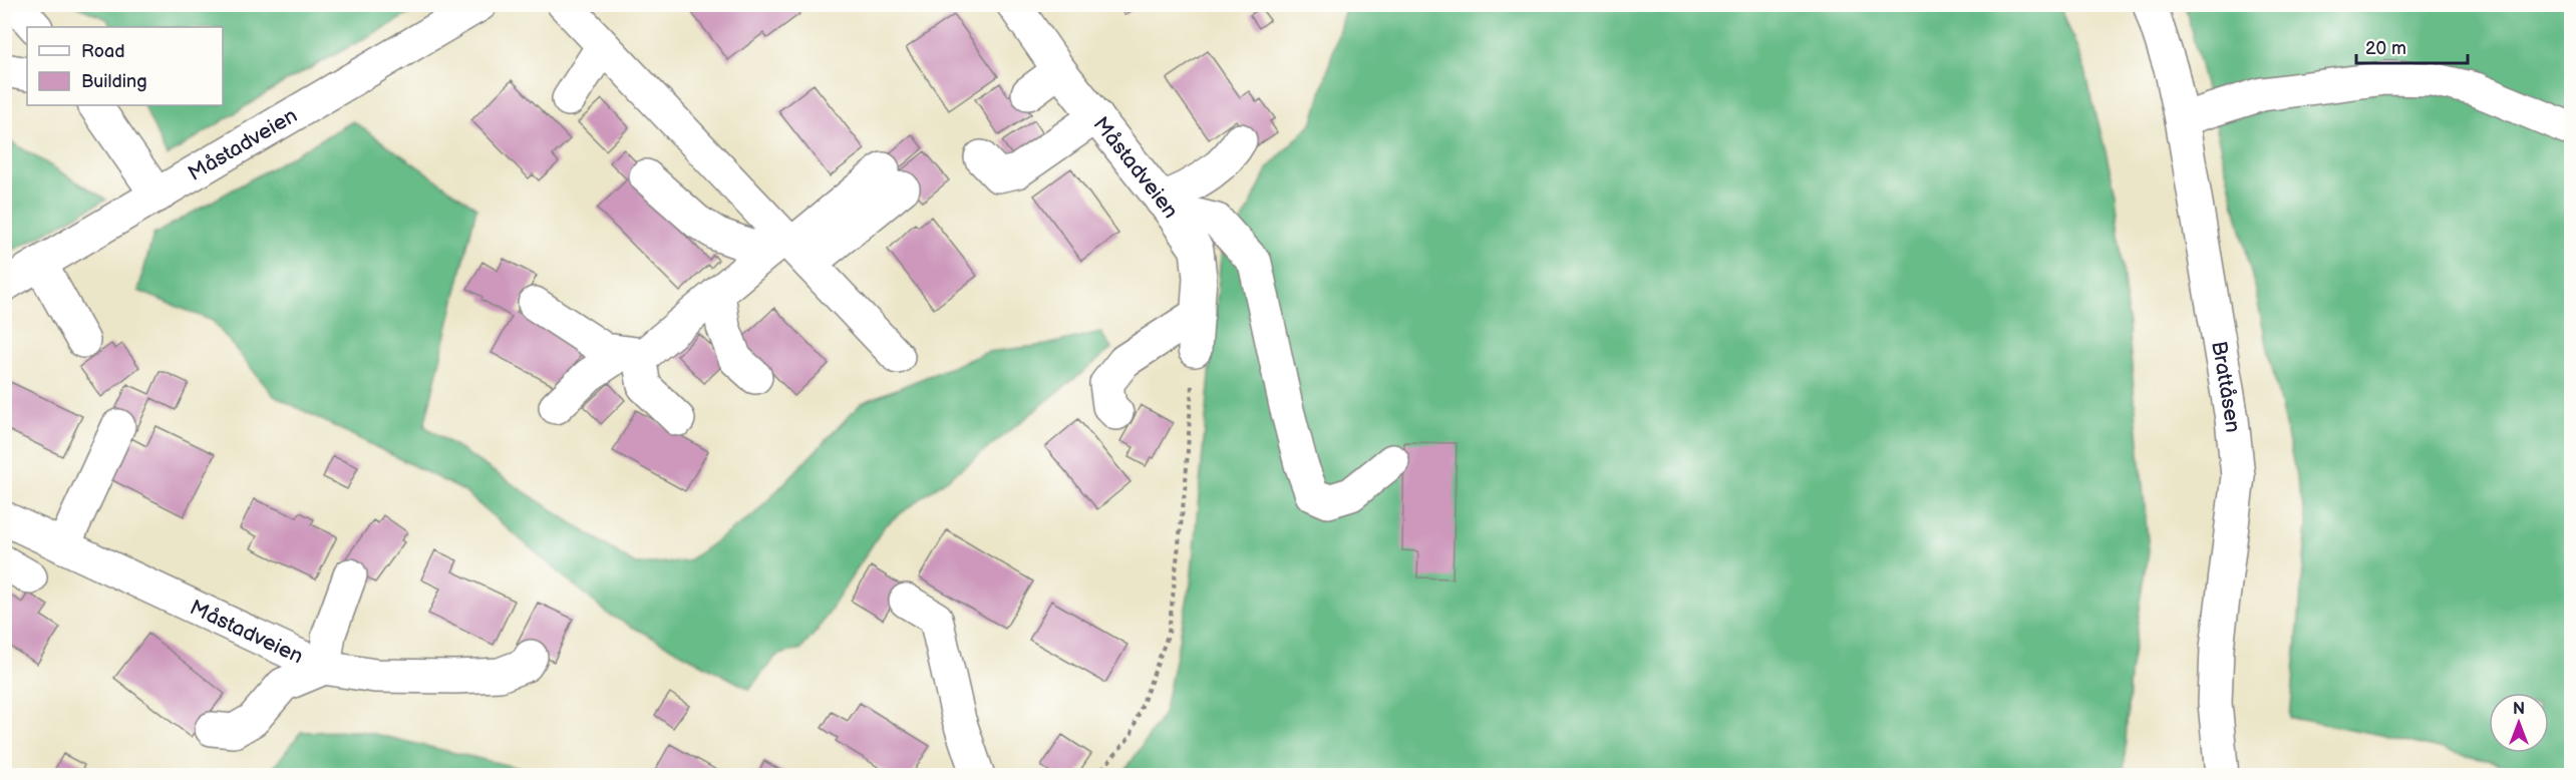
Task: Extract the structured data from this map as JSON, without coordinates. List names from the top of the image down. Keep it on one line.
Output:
{"streets":{"street":["Måstadveien","Brattåsen"]},"legend":["Road","Building"],"scale_bar":"20 m","north":"top"}
